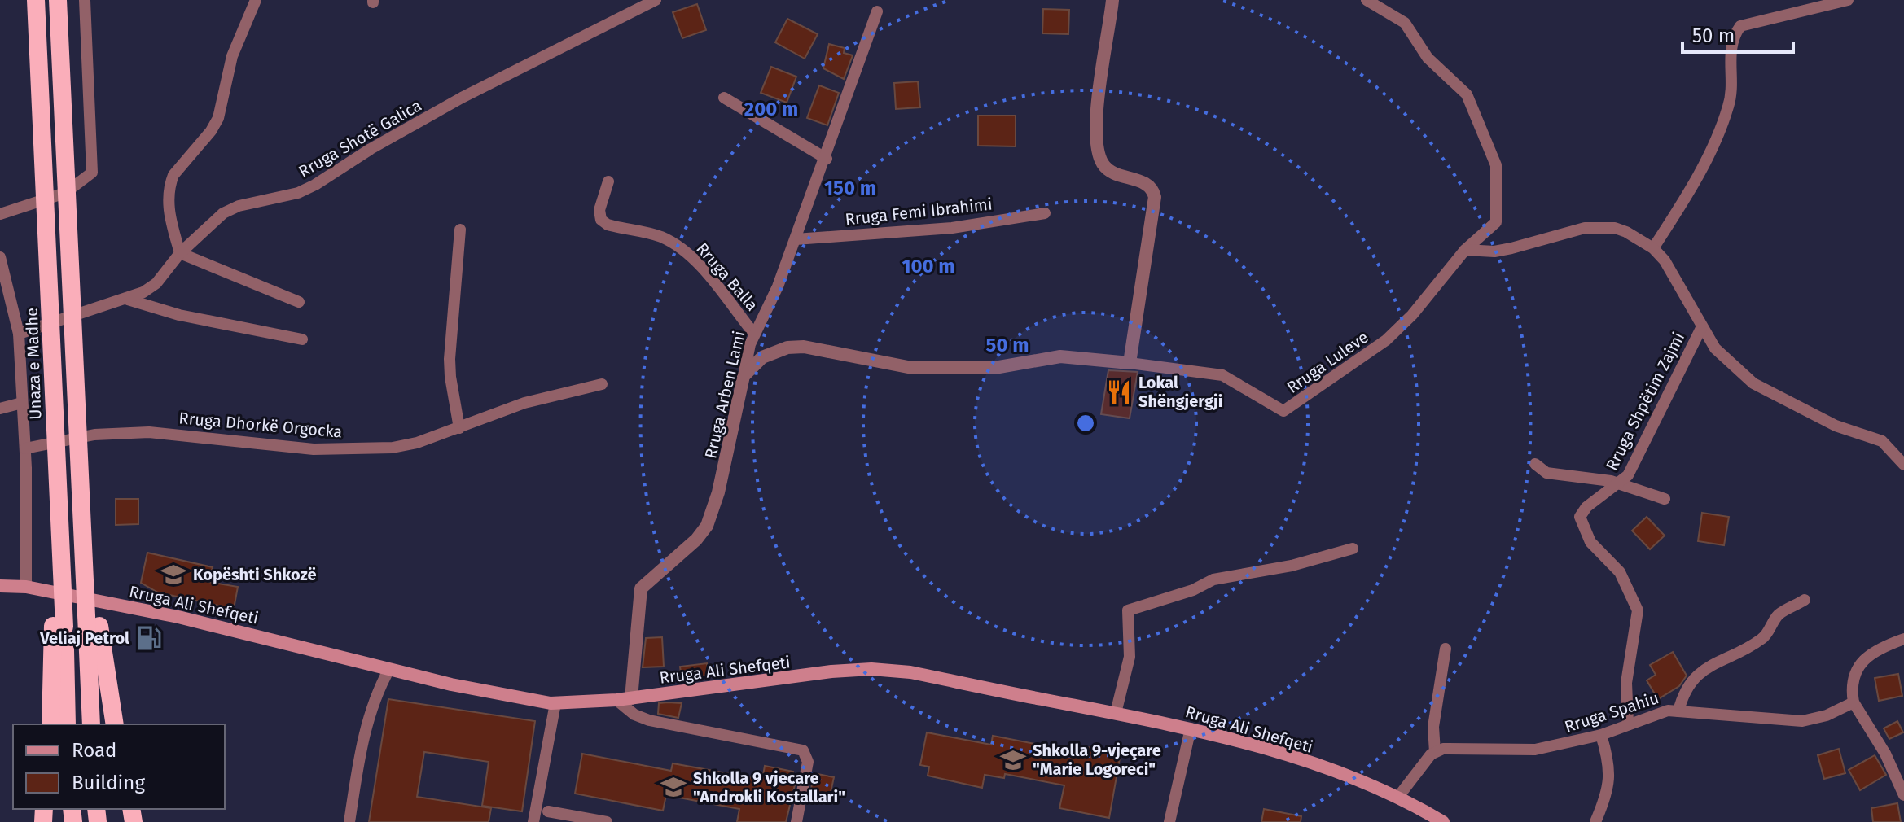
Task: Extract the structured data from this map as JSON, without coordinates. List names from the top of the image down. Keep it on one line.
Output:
{"streets":{"highway":["Unaza e Madhe"],"main road":["Rruga Ali Shefqeti"],"street":["Rruga Shotë Galica","Rruga Femi Ibrahimi","Rruga Balla","Rruga Luleve","Rruga Arben Lami","Rruga Shpëtim Zajmi","Rruga Dhorkë Orgocka","Rruga Spahiu"]},"crossings":[["Rruga Femi Ibrahimi","Rruga Arben Lami"],["Rruga Balla","Rruga Arben Lami"],["Rruga Luleve","Rruga Arben Lami"],["Rruga Arben Lami","Rruga Ali Shefqeti"],["Rruga Shpëtim Zajmi","Rruga Spahiu"]],"places":{"restaurant":["Lokal Shëngjergji"],"school or university":["Kopështi Shkozë","Shkolla 9-vjeçare \"Marie Logoreci\"","Shkolla 9 vjecare \"Androkli Kostallari\""],"fuel station":["Veliaj Petrol"]},"legend":["Road","Building"],"scale_bar":"50 m","rings":["200 m","150 m","100 m","50 m"]}
